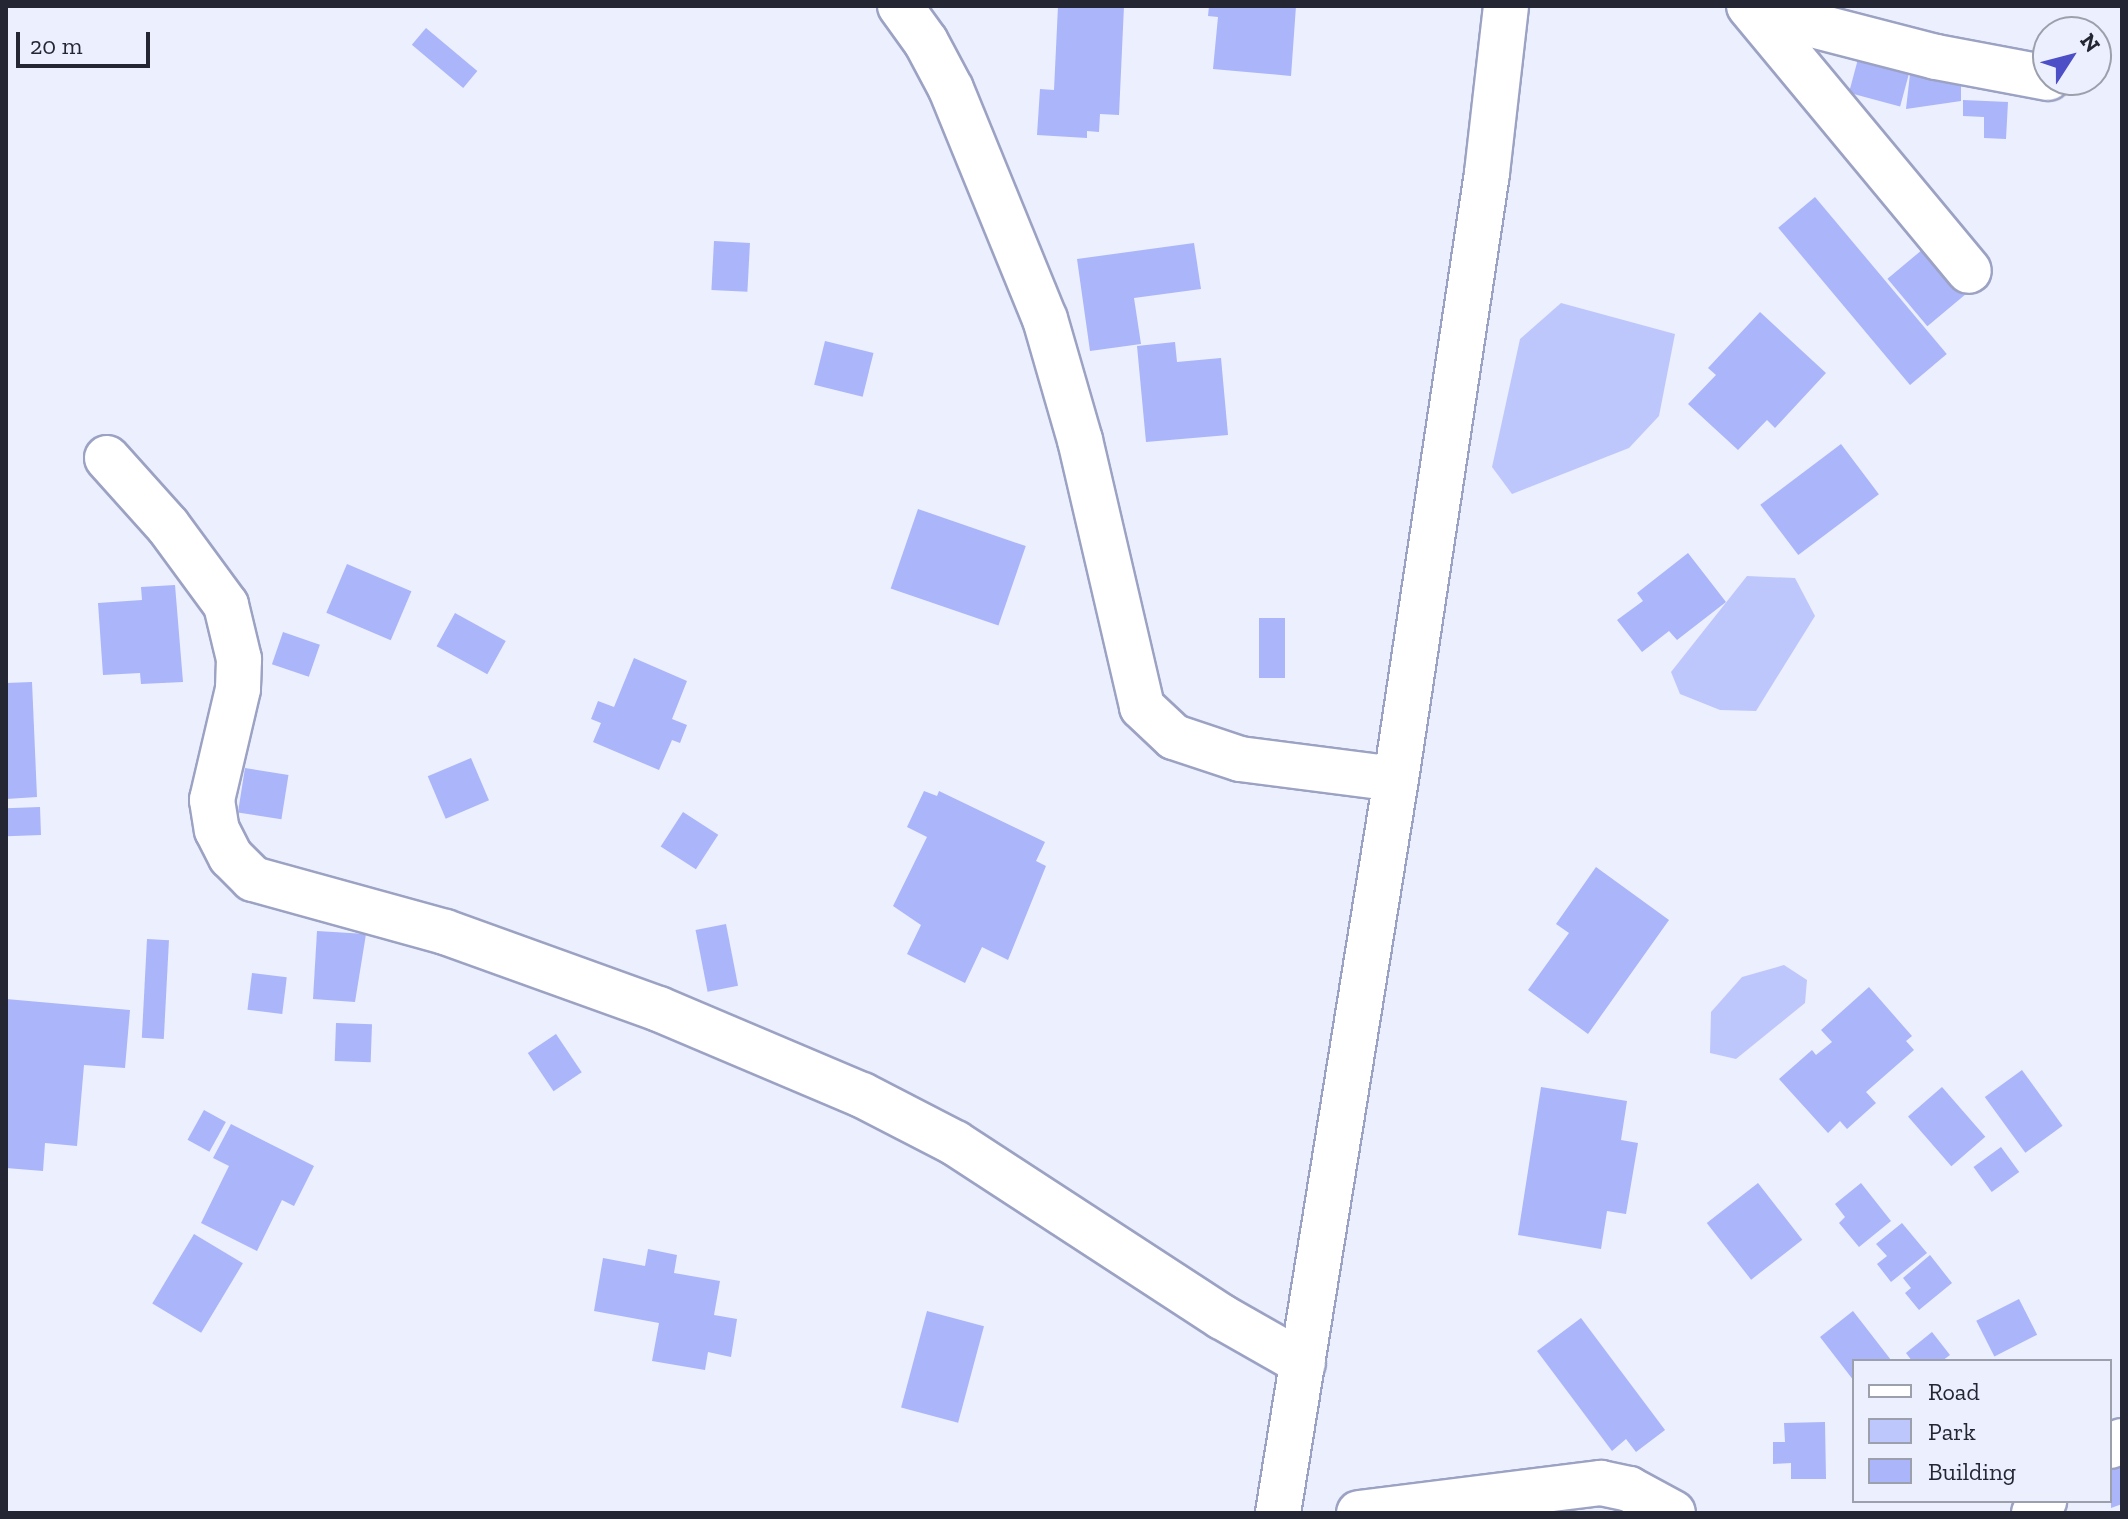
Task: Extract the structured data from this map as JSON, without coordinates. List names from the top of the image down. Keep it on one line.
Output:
{"legend":["Road","Park","Building"],"scale_bar":"20 m","north":"top right"}
